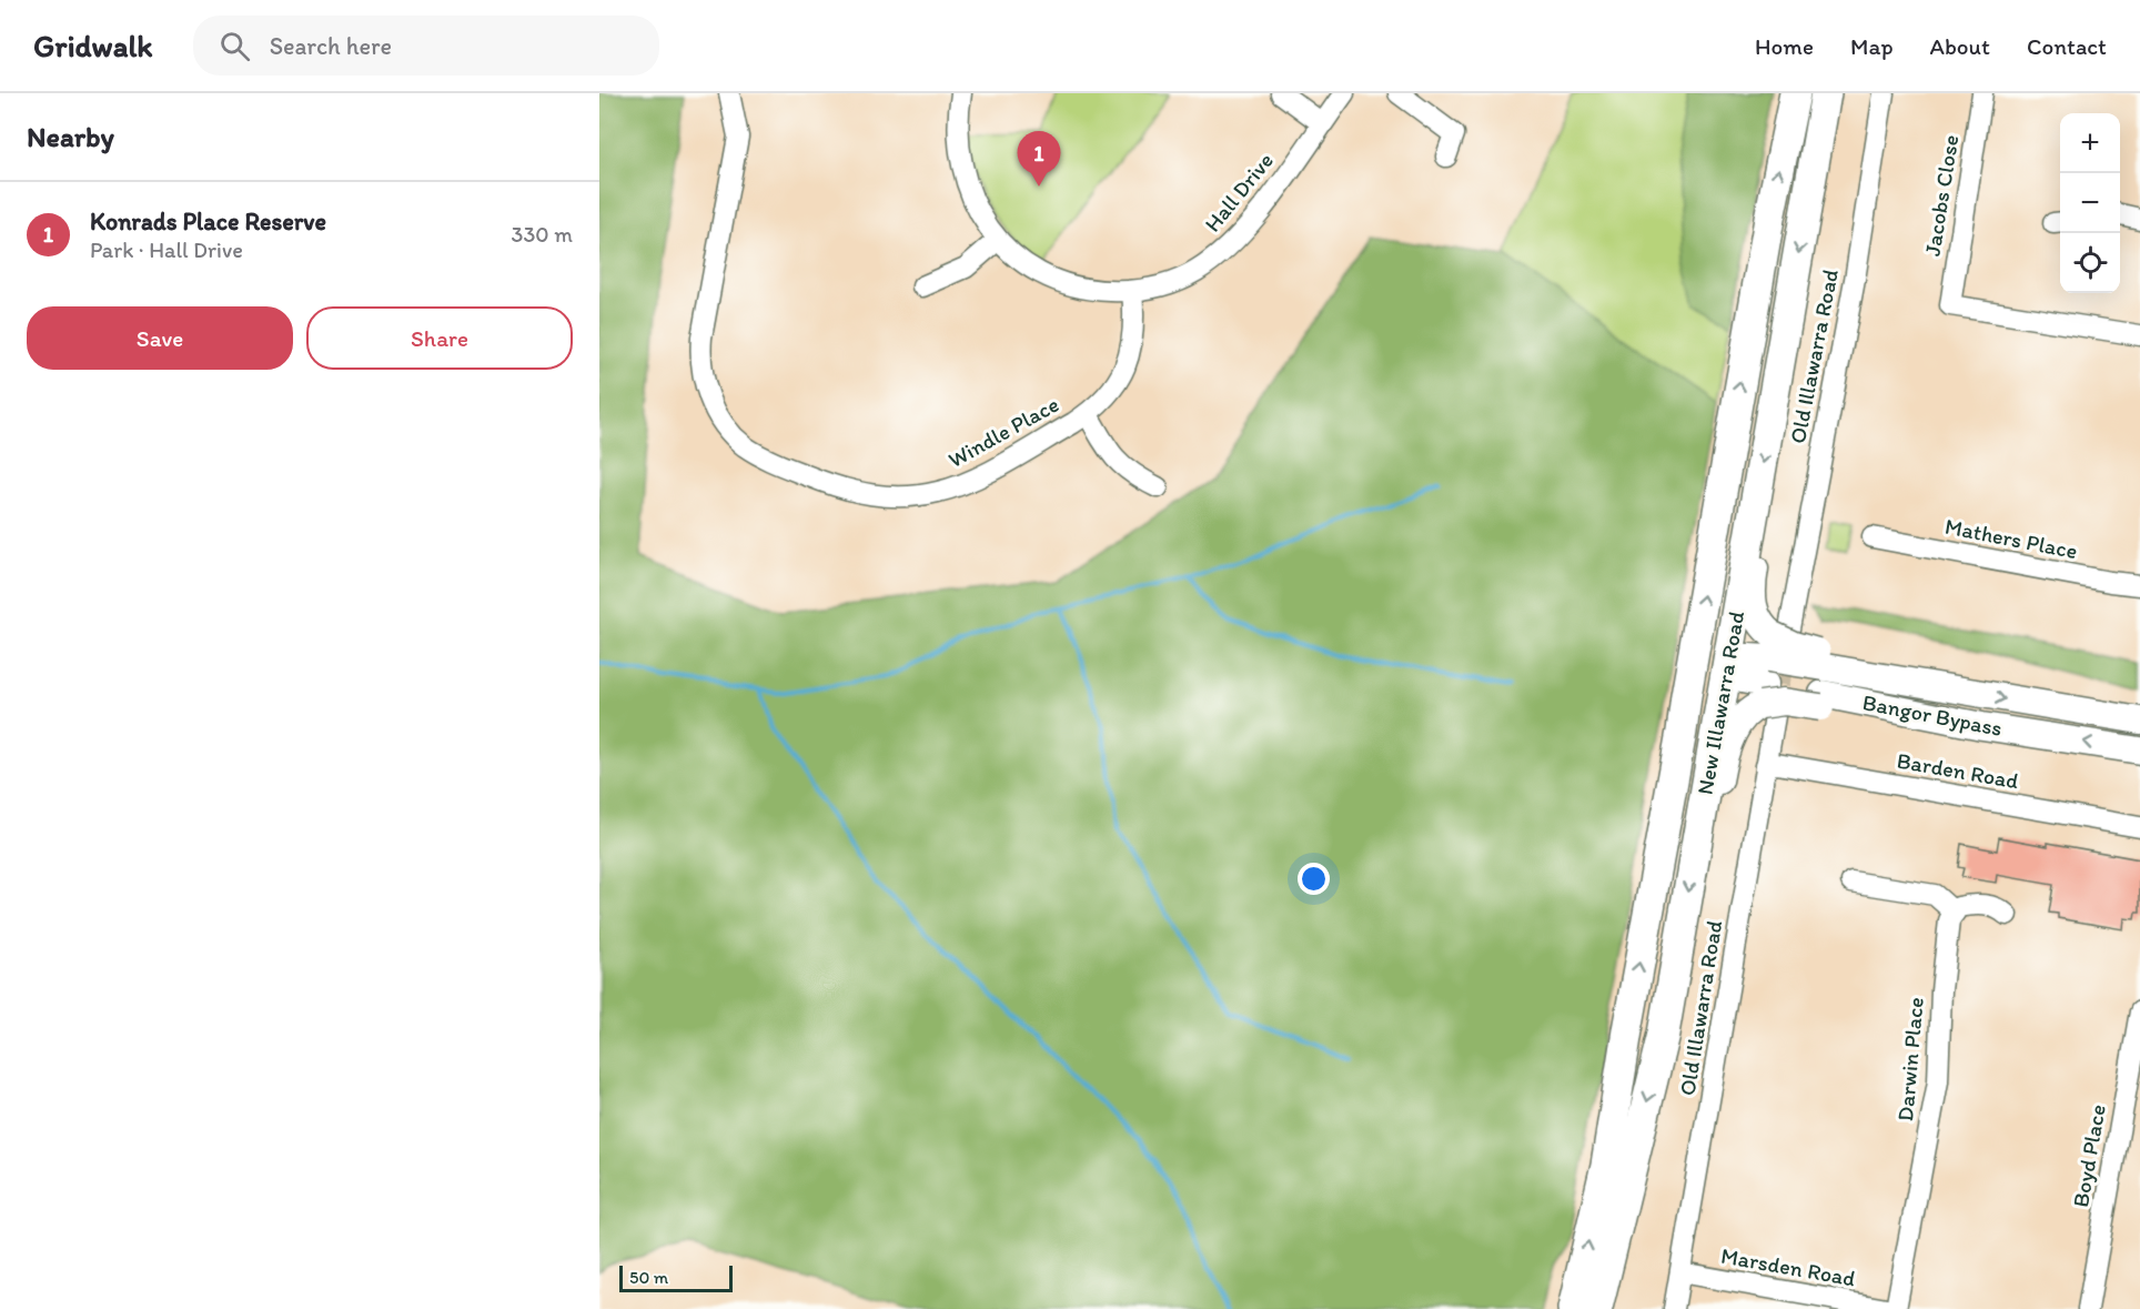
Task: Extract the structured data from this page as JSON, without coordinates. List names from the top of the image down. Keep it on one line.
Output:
{"streets":{"highway":["New Illawarra Road"],"main road":["Bangor Bypass"],"street":["Hall Drive","Jacobs Close","Old Illawarra Road","Windle Place","Mathers Place","Barden Road","Darwin Place","Boyd Place","Marsden Road"]},"crossings":[["Hall Drive","Windle Place"],["Old Illawarra Road","Bangor Bypass"],["Old Illawarra Road","Barden Road"],["Old Illawarra Road","Marsden Road"],["New Illawarra Road","Bangor Bypass"]],"scale_bar":"50 m","page":{"header":"Gridwalk","search":"Search here","nav":["Home","Map","About","Contact"],"heading":"Nearby","map_buttons":["+","−"],"pins":"1","list":[{"mark":"1","name":"Konrads Place Reserve","note":"Park · Hall Drive","value":"330 m"}],"buttons":["Save","Share"],"scale":"50 m"}}
